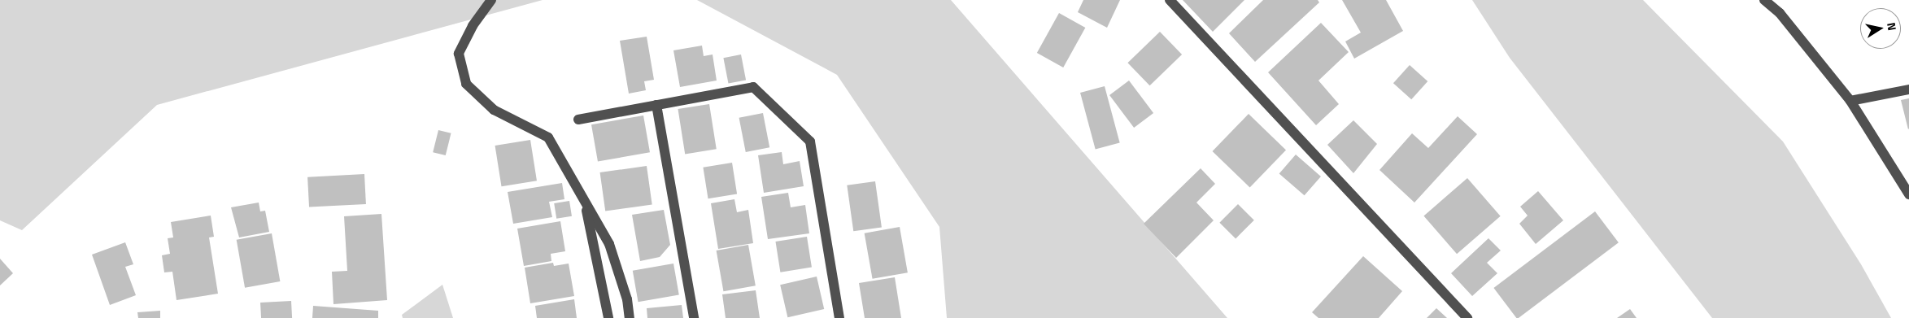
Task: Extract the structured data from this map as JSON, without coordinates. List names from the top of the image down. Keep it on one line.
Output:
{"north":"right"}
